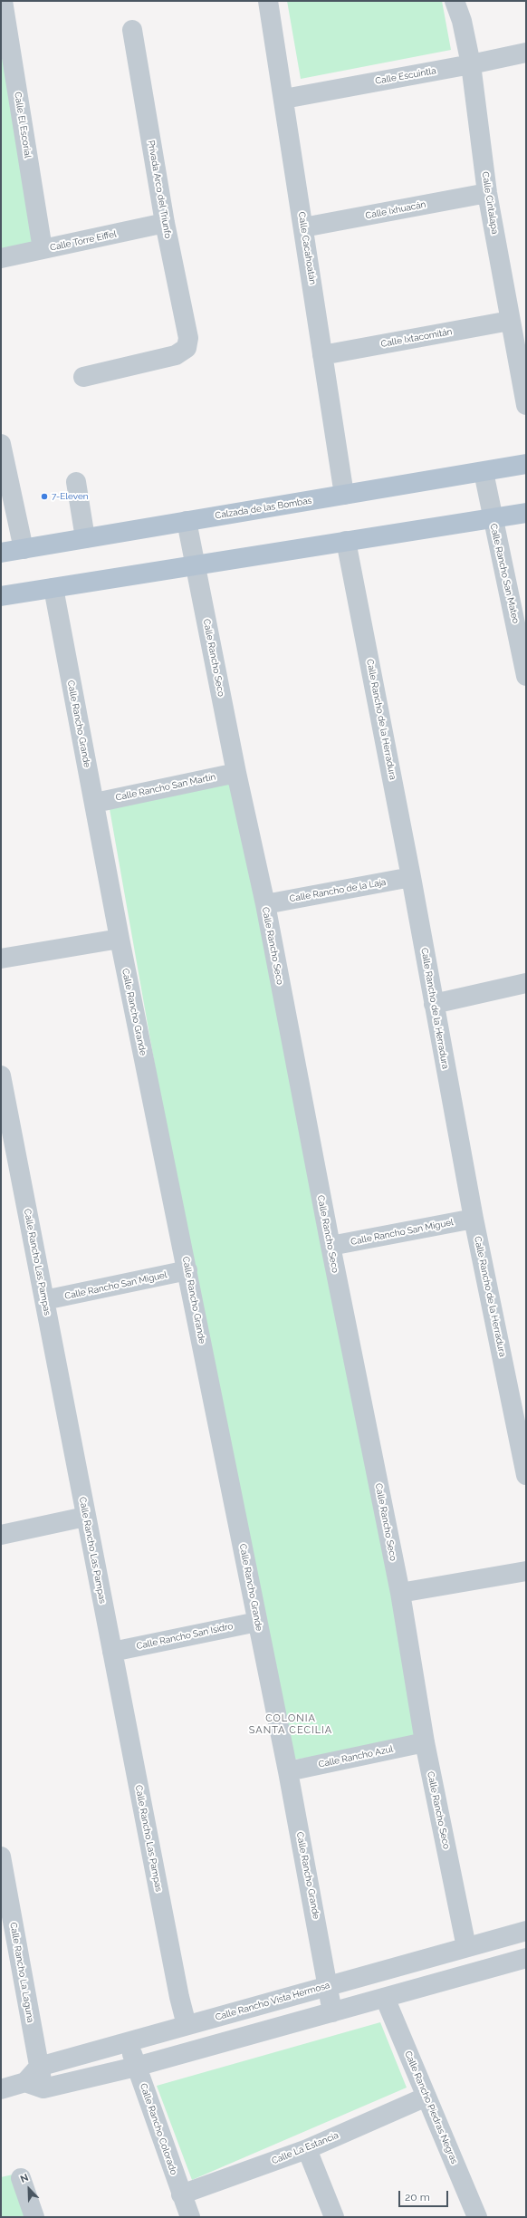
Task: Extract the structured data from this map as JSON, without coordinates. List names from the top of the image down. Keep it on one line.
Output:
{"streets":{"main road":["Calzada de las Bombas"],"street":["Calle Escuintla","Calle El Escorial","Privada Arco del Triunfo","Calle Cintalapa","Calle Ixhuacán","Calle Torre Eiffel","Calle Cacahoatán","Calle Ixtacomitán","Calle Rancho San Mateo","Calle Rancho Seco","Calle Rancho de la Herradura","Calle Rancho Grande","Calle Rancho San Martín","Calle Rancho de la Laja","Calle Rancho San Miguel","Calle Rancho Las Pampas","Calle Rancho San Isidro","Calle Rancho Azul","Calle Rancho La Laguna","Calle Rancho Vista Hermosa","Calle Rancho Piedras Negras","Calle Rancho Colorado","Calle La Estancia"]},"crossings":[["Calle Escuintla","Calle Cintalapa"],["Calle Escuintla","Calle Cacahoatán"],["Calle El Escorial","Calle Torre Eiffel"],["Privada Arco del Triunfo","Calle Torre Eiffel"],["Calle Cintalapa","Calle Ixhuacán"],["Calle Cintalapa","Calle Ixtacomitán"],["Calle Ixhuacán","Calle Cacahoatán"],["Calle Cacahoatán","Calle Ixtacomitán"],["Calle Cacahoatán","Calzada de las Bombas"],["Calzada de las Bombas","Calle Rancho San Mateo"],["Calzada de las Bombas","Calle Rancho Seco"],["Calle Rancho Seco","Calle Rancho San Martín"],["Calle Rancho Seco","Calle Rancho de la Laja"],["Calle Rancho Seco","Calle Rancho San Miguel"],["Calle Rancho Seco","Calle Rancho Azul"],["Calle Rancho Seco","Calle Rancho Vista Hermosa"],["Calle Rancho de la Herradura","Calle Rancho de la Laja"],["Calle Rancho de la Herradura","Calle Rancho San Miguel"],["Calle Rancho Grande","Calle Rancho San Martín"],["Calle Rancho Grande","Calle Rancho San Miguel"],["Calle Rancho Grande","Calle Rancho San Isidro"],["Calle Rancho Grande","Calle Rancho Azul"],["Calle Rancho Grande","Calle Rancho Vista Hermosa"],["Calle Rancho San Miguel","Calle Rancho Las Pampas"],["Calle Rancho Las Pampas","Calle Rancho San Isidro"],["Calle Rancho Las Pampas","Calle Rancho Vista Hermosa"],["Calle Rancho La Laguna","Calle Rancho Vista Hermosa"],["Calle Rancho Vista Hermosa","Calle Rancho Colorado"],["Calle Rancho Piedras Negras","Calle La Estancia"],["Calle Rancho Colorado","Calle La Estancia"]],"districts":["COLONIA SANTA CECILIA"],"places":["7-Eleven"],"scale_bar":"20 m","north":"top left"}
